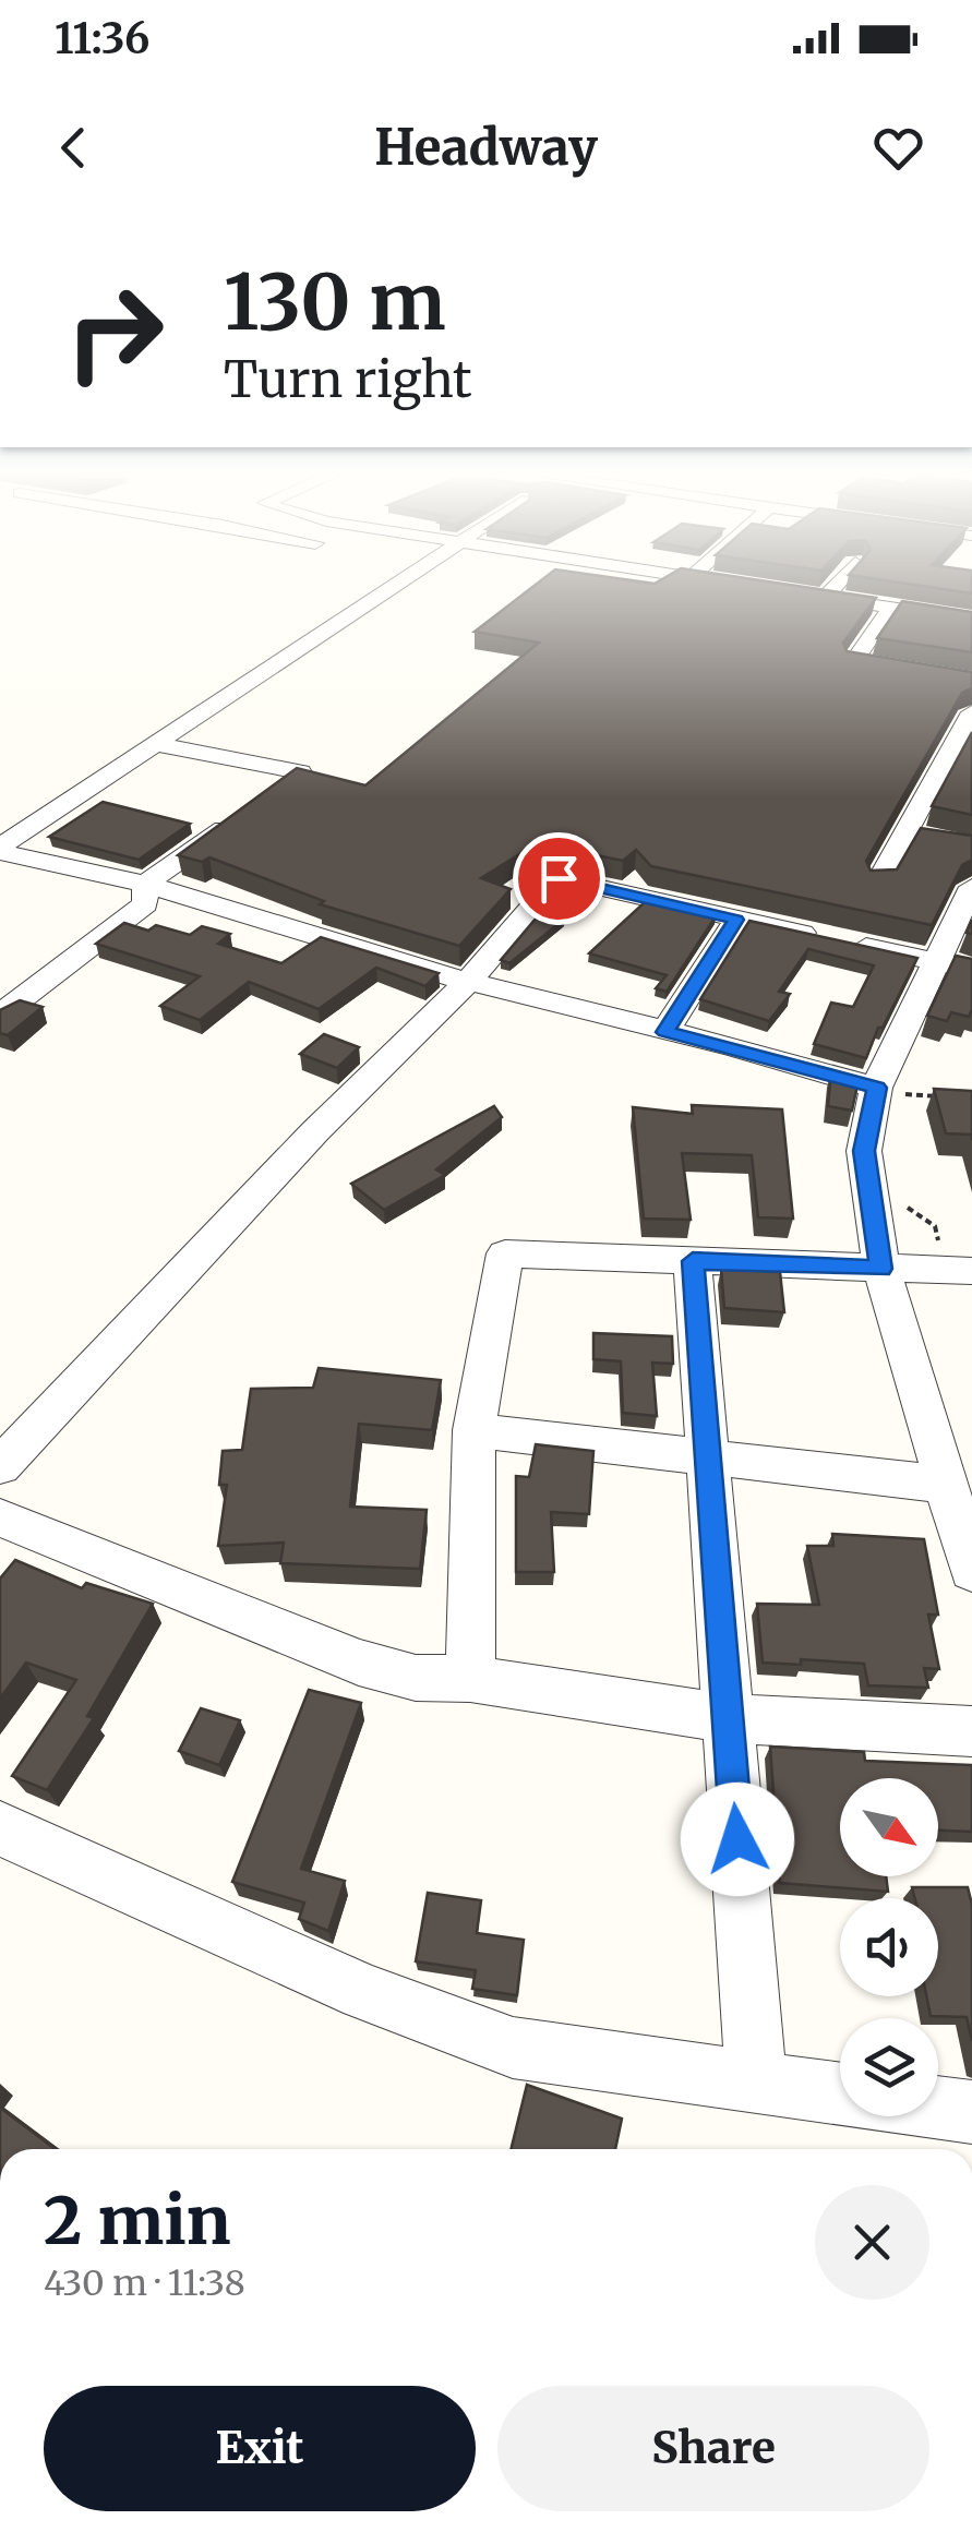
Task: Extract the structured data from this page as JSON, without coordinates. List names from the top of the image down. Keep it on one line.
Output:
{"north":"bottom right","page":{"status":"11:36","header":"Headway","turn":["130 m","Turn right"],"heading":["2 min","430 m · 11:38"],"buttons":["Exit","Share"]}}
